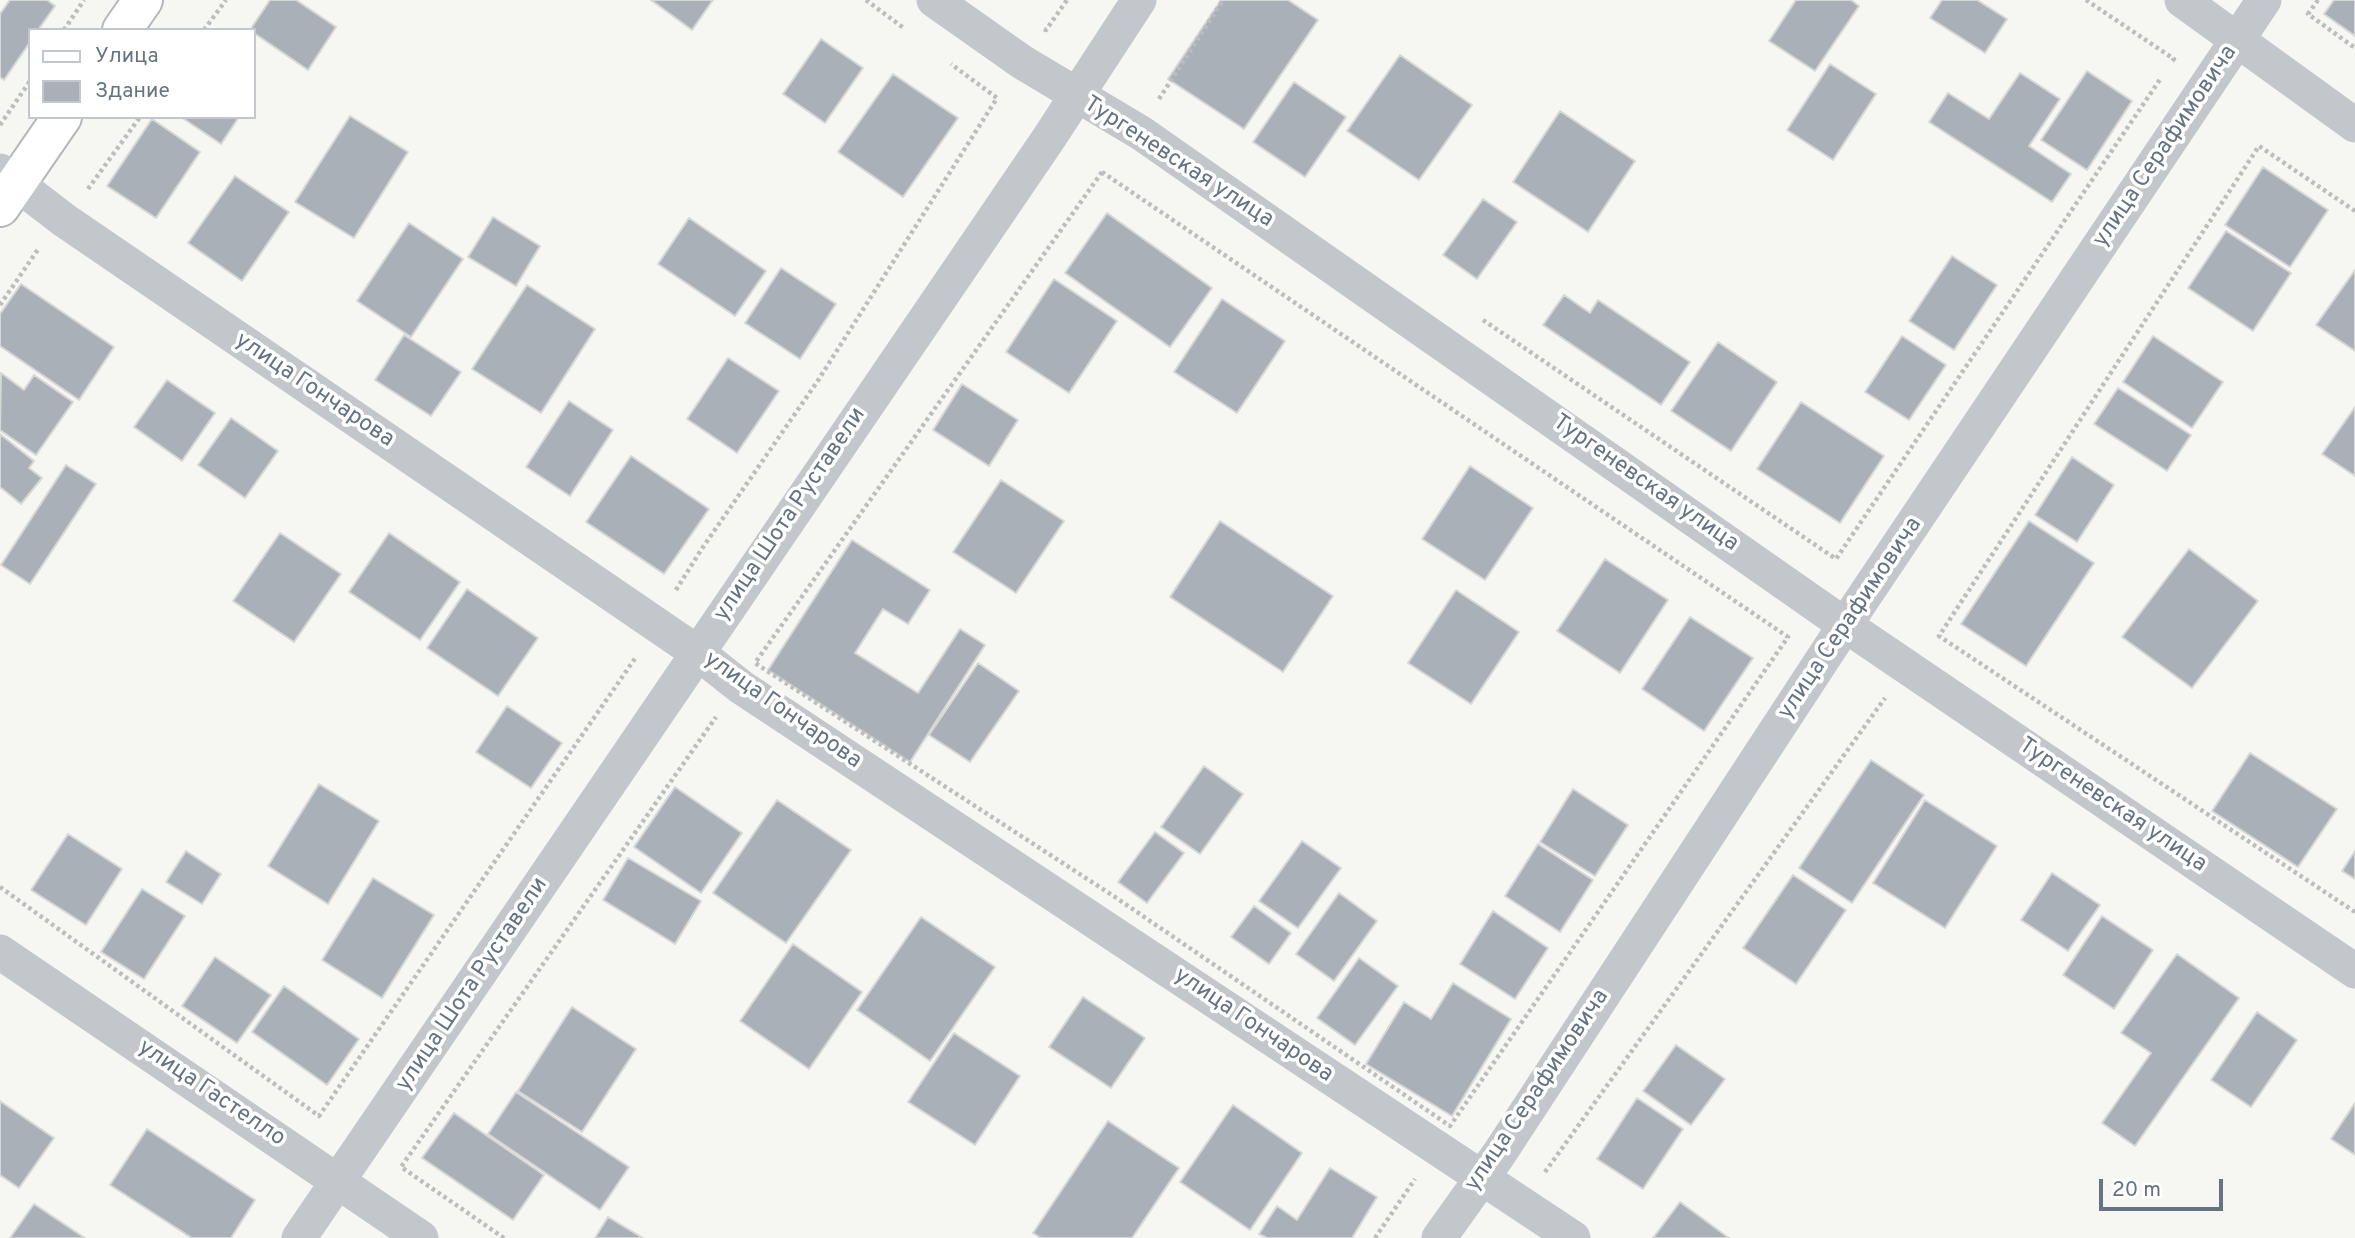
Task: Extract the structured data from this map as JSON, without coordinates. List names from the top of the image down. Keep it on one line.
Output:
{"streets":{"street":["улица Серафимовича","Тургеневская улица","улица Гончарова","улица Шота Руставели","улица Гастелло"]},"crossings":[["улица Серафимовича","Тургеневская улица"],["улица Серафимовича","улица Гончарова"],["Тургеневская улица","улица Шота Руставели"],["улица Гончарова","улица Шота Руставели"],["улица Шота Руставели","улица Гастелло"]],"legend":["Улица","Здание"],"scale_bar":"20 m"}
